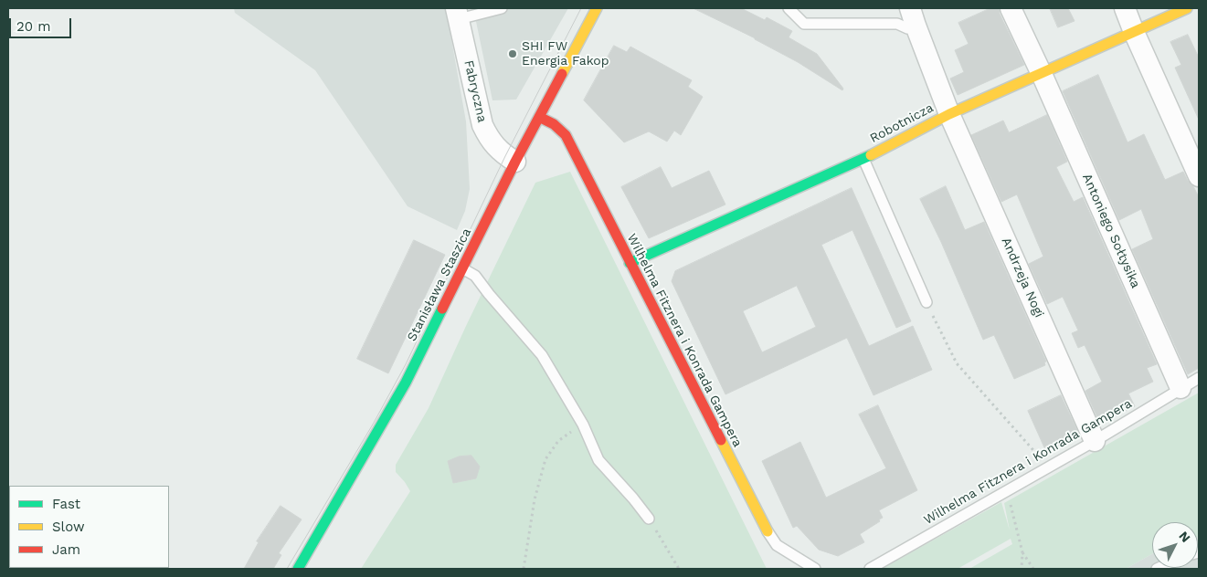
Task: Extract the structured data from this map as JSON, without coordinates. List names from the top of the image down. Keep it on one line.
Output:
{"streets":{"street":["Fabryczna","Robotnicza","Antoniego Sołtysika","Andrzeja Nogi","Stanisława Staszica","Wilhelma Fitznera i Konrada Gampera"]},"crossings":[["Fabryczna","Stanisława Staszica"],["Robotnicza","Antoniego Sołtysika"],["Robotnicza","Andrzeja Nogi"],["Robotnicza","Wilhelma Fitznera i Konrada Gampera"],["Antoniego Sołtysika","Wilhelma Fitznera i Konrada Gampera"],["Andrzeja Nogi","Wilhelma Fitznera i Konrada Gampera"],["Stanisława Staszica","Wilhelma Fitznera i Konrada Gampera"]],"places":["SHI FW Energia Fakop"],"legend":["Fast","Slow","Jam"],"scale_bar":"20 m","north":"top right"}
